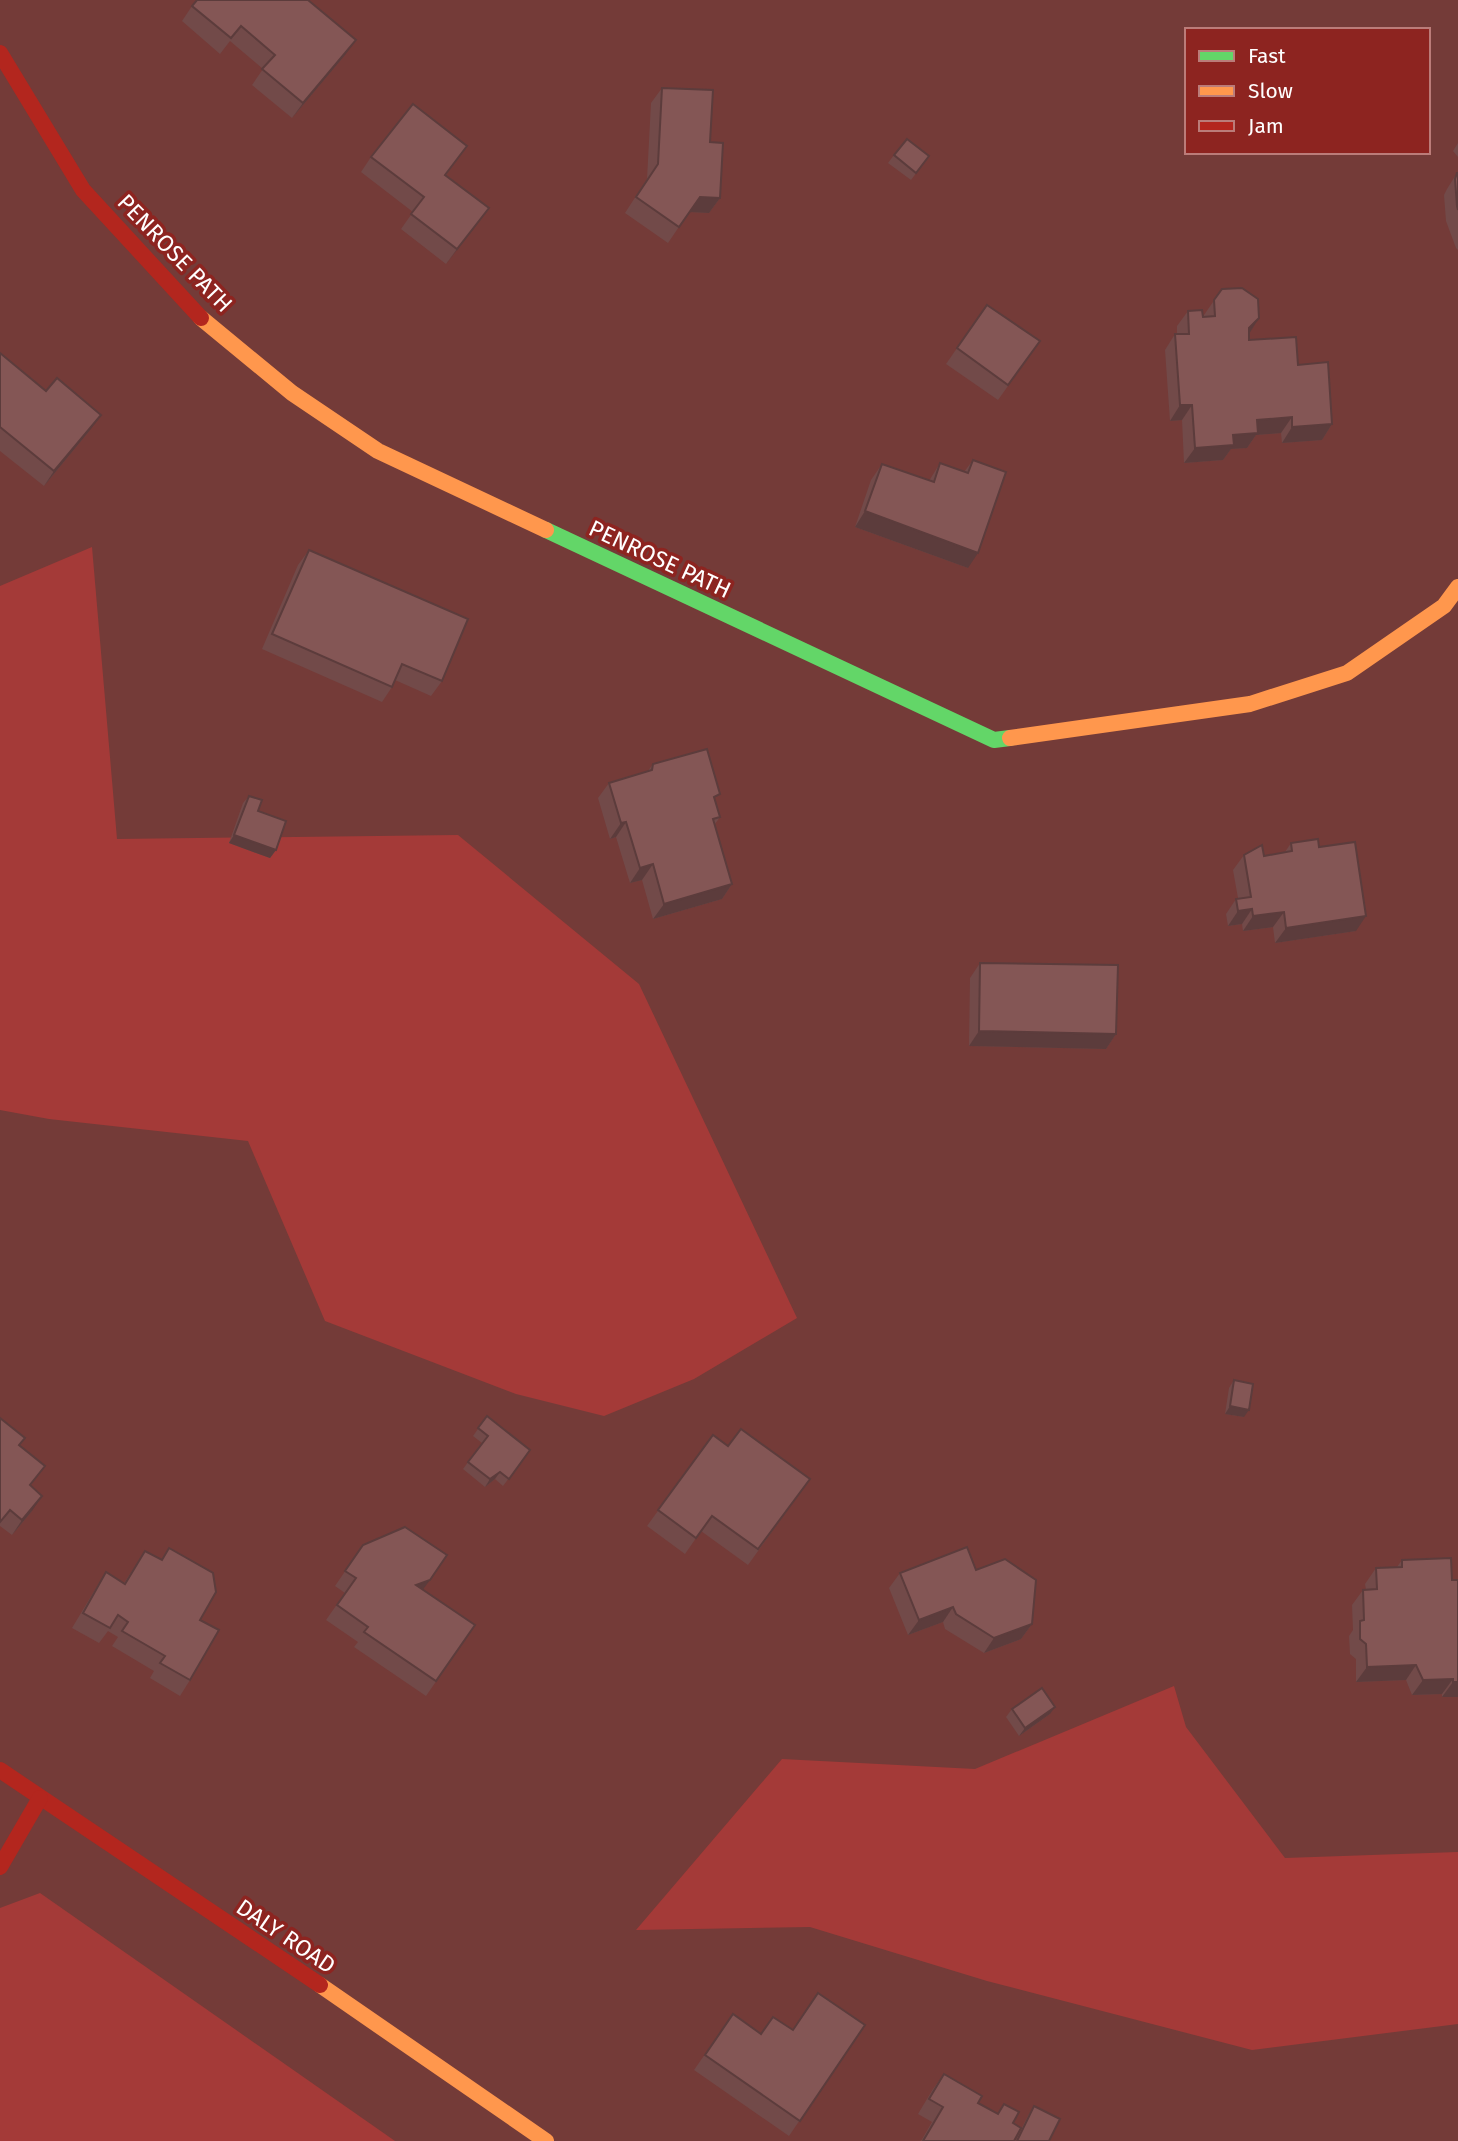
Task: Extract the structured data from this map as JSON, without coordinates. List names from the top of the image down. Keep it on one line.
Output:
{"streets":{"street":["PENROSE PATH","DALY ROAD"]},"legend":["Fast","Slow","Jam"]}
